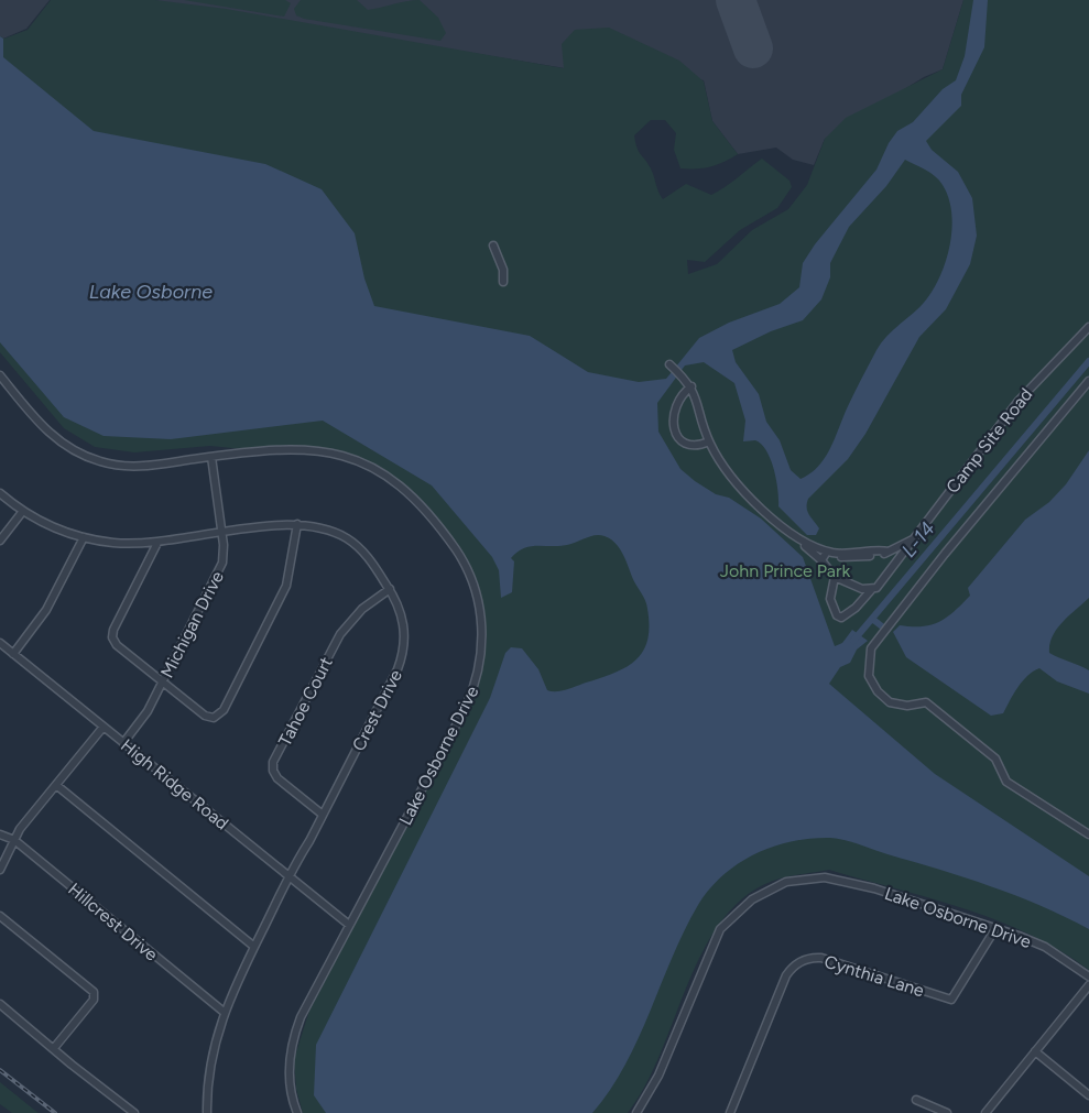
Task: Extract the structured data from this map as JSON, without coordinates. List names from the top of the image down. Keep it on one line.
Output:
{"streets":{"street":["Camp Site Road","Michigan Drive","Tahoe Court","Crest Drive","Lake Osborne Drive","High Ridge Road","Hillcrest Drive","Cynthia Lane"]},"crossings":[["Michigan Drive","Crest Drive"],["Michigan Drive","Lake Osborne Drive"],["Michigan Drive","High Ridge Road"],["Tahoe Court","Crest Drive"],["Crest Drive","High Ridge Road"],["Crest Drive","Hillcrest Drive"],["Lake Osborne Drive","High Ridge Road"],["Lake Osborne Drive","Cynthia Lane"]],"water":["Lake Osborne","L-14"],"parks":["John Prince Park"]}
